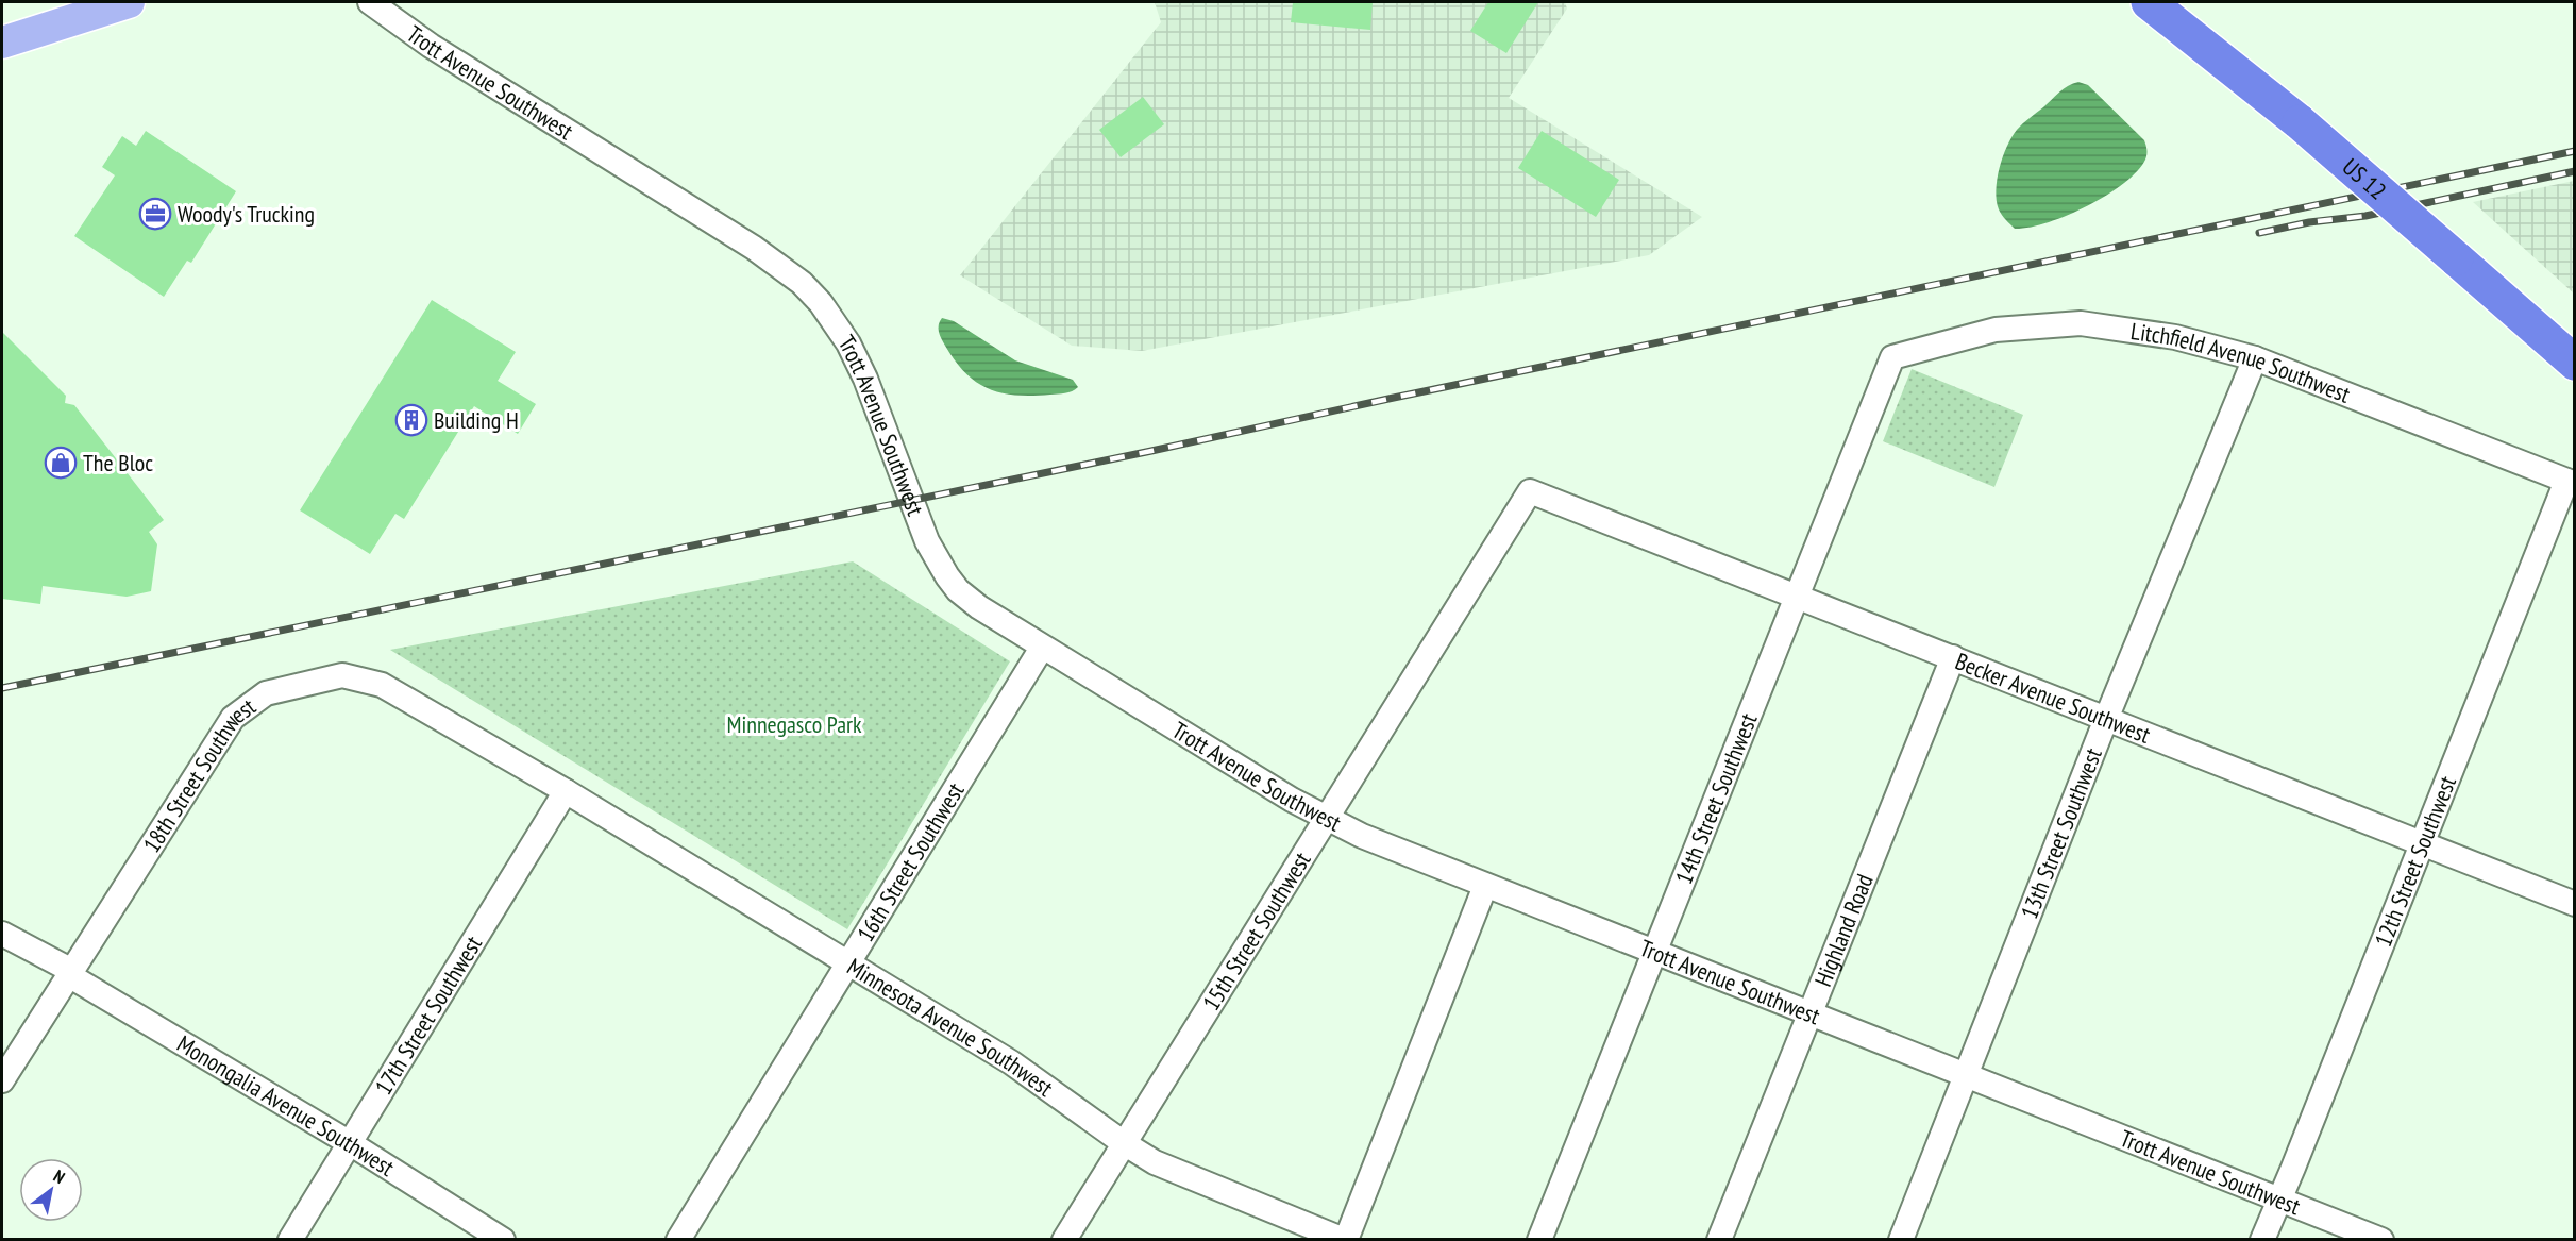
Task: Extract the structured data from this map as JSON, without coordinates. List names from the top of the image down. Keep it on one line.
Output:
{"streets":{"highway":["US 12"],"street":["Trott Avenue Southwest","Litchfield Avenue Southwest","Becker Avenue Southwest","18th Street Southwest","14th Street Southwest","13th Street Southwest","12th Street Southwest","16th Street Southwest","15th Street Southwest","Highland Road","17th Street Southwest","Minnesota Avenue Southwest","Monongalia Avenue Southwest"]},"crossings":[["Trott Avenue Southwest","14th Street Southwest"],["Trott Avenue Southwest","13th Street Southwest"],["Trott Avenue Southwest","12th Street Southwest"],["Trott Avenue Southwest","16th Street Southwest"],["Trott Avenue Southwest","15th Street Southwest"],["Trott Avenue Southwest","Highland Road"],["Litchfield Avenue Southwest","14th Street Southwest"],["Litchfield Avenue Southwest","13th Street Southwest"],["Litchfield Avenue Southwest","12th Street Southwest"],["Becker Avenue Southwest","14th Street Southwest"],["Becker Avenue Southwest","13th Street Southwest"],["Becker Avenue Southwest","12th Street Southwest"],["Becker Avenue Southwest","15th Street Southwest"],["Becker Avenue Southwest","Highland Road"],["18th Street Southwest","17th Street Southwest"],["18th Street Southwest","Minnesota Avenue Southwest"],["18th Street Southwest","Monongalia Avenue Southwest"],["16th Street Southwest","Minnesota Avenue Southwest"],["15th Street Southwest","Minnesota Avenue Southwest"],["17th Street Southwest","Minnesota Avenue Southwest"],["17th Street Southwest","Monongalia Avenue Southwest"]],"parks":["Minnegasco Park"],"places":{"office":["Woody's Trucking"],"building":["Building H"],"shop":["The Bloc"]},"north":"top right"}
